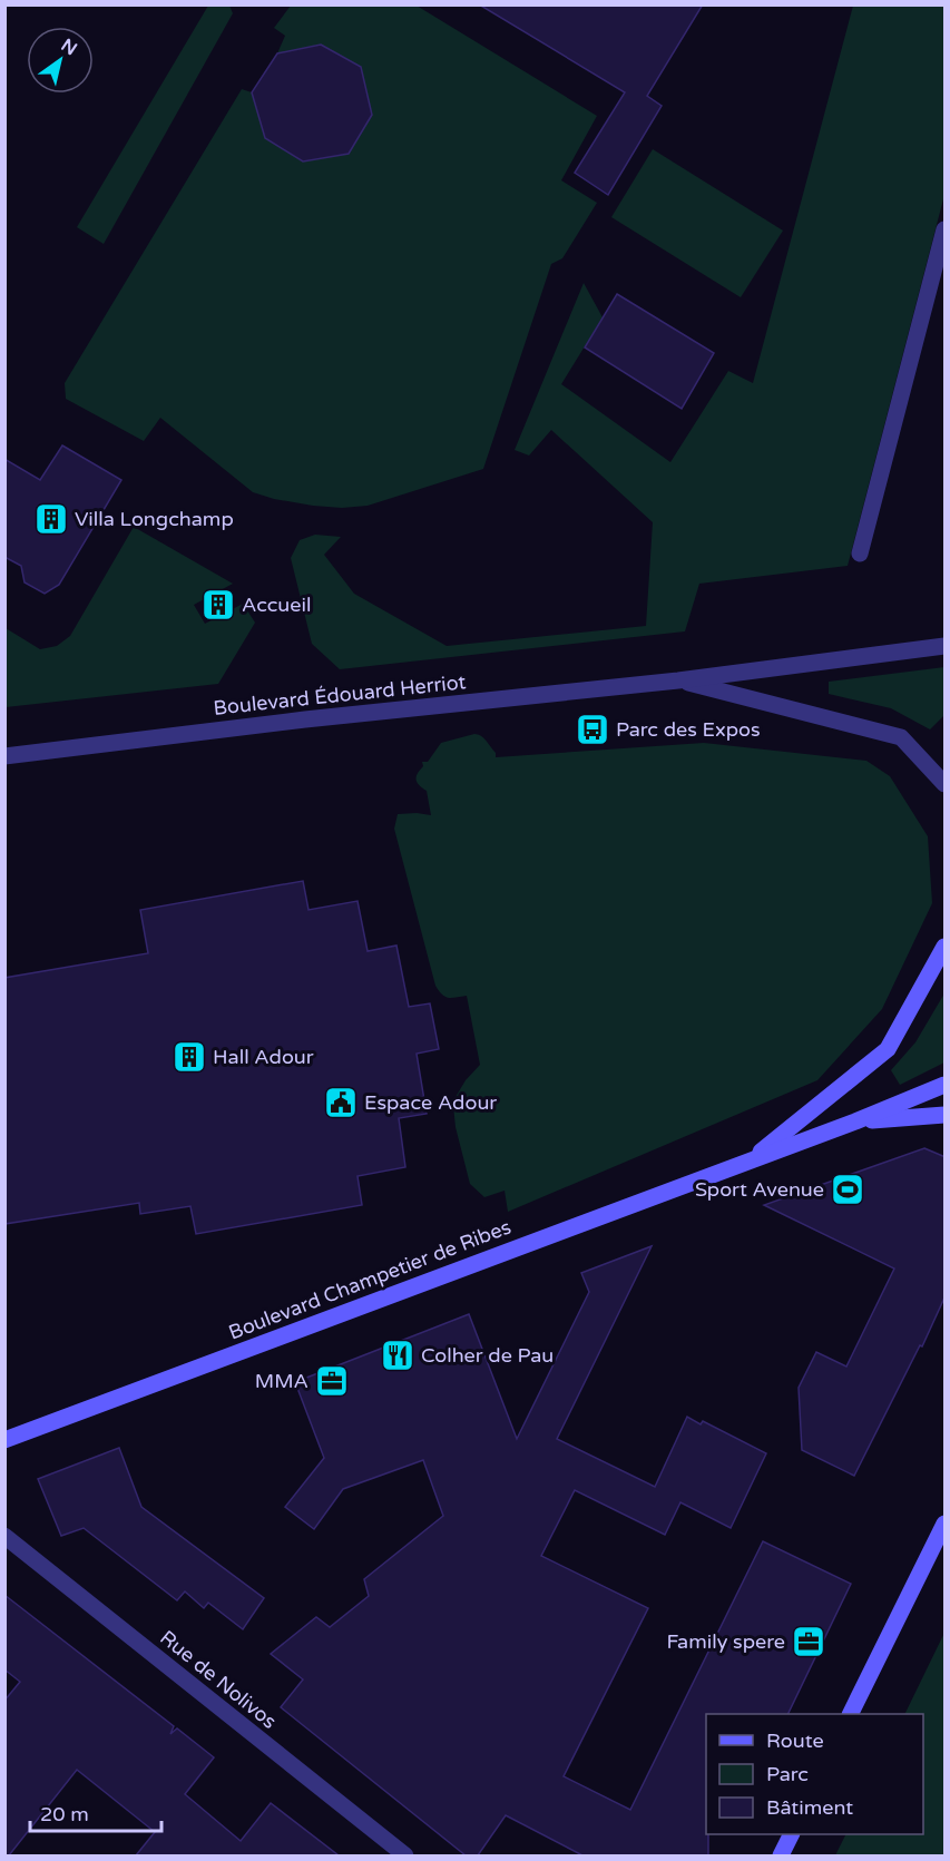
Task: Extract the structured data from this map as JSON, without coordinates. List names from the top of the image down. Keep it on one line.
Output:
{"streets":{"main road":["Boulevard Champetier de Ribes"],"street":["Boulevard Édouard Herriot","Rue de Nolivos"]},"places":{"building":["Villa Longchamp","Accueil","Hall Adour"],"bus stop":["Parc des Expos"],"public building":["Espace Adour"],"sports":["Sport Avenue"],"restaurant":["Colher de Pau"],"office":["MMA","Family spere"]},"legend":["Route","Parc","Bâtiment"],"scale_bar":"20 m","north":"top right"}
